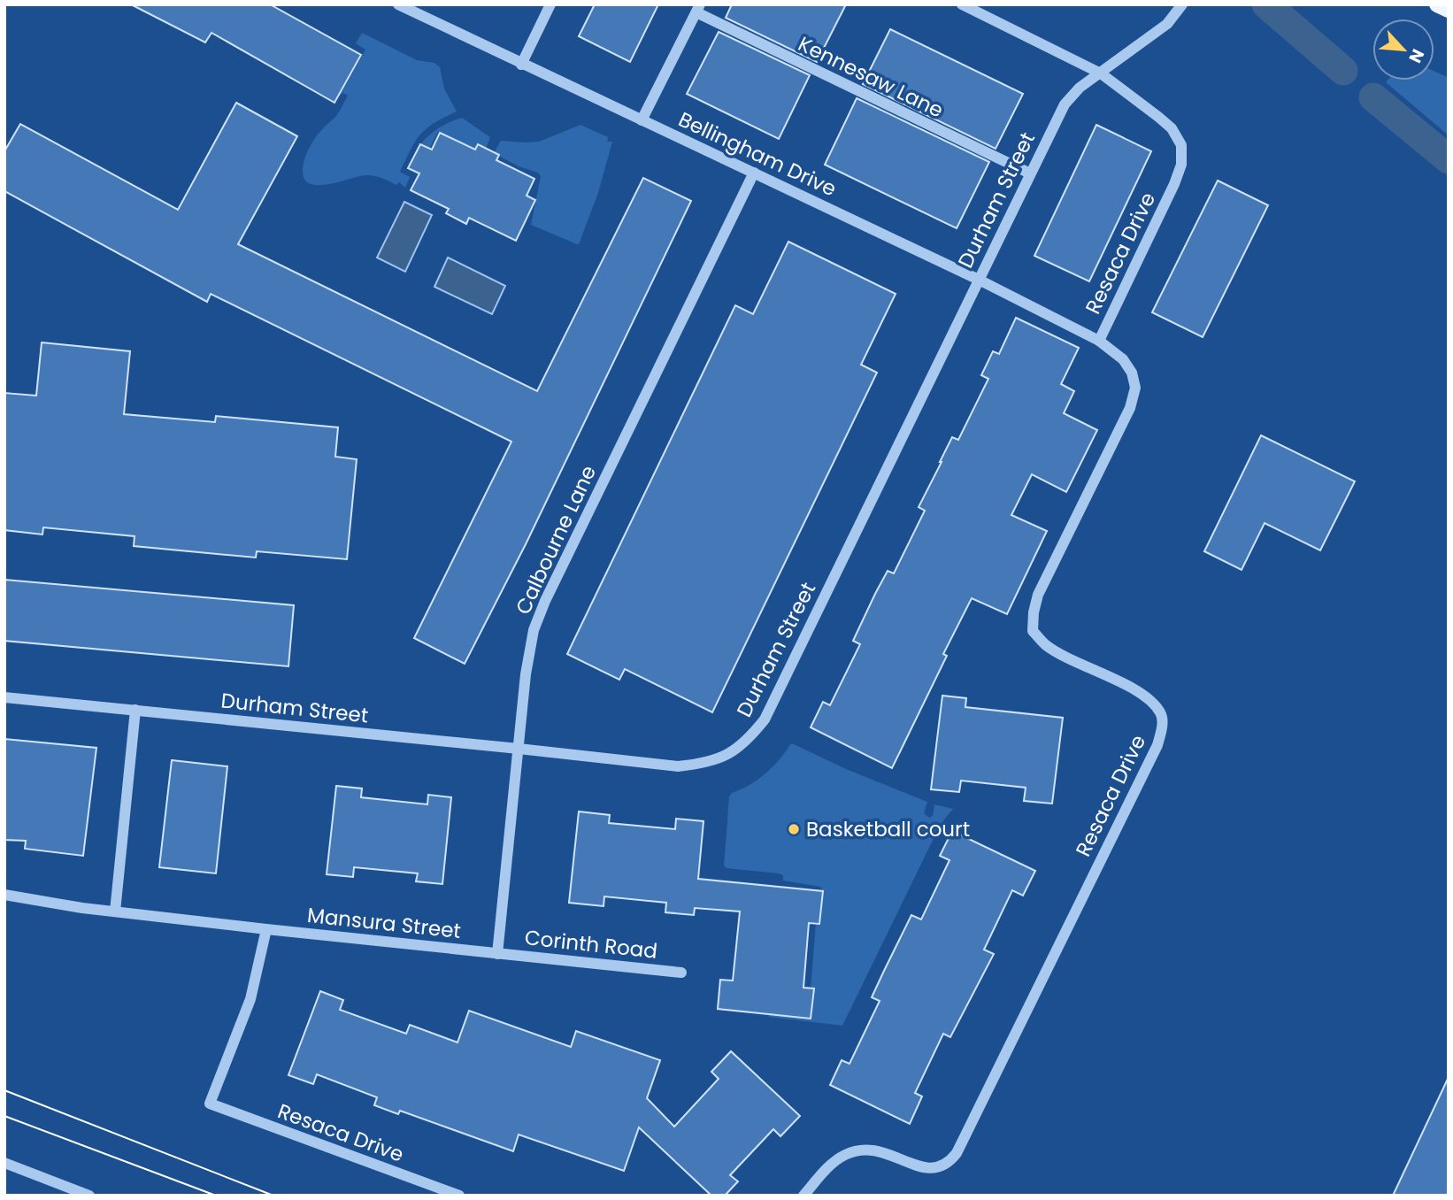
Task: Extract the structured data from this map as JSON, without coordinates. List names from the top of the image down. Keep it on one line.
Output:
{"streets":{"street":["Kennesaw Lane","Bellingham Drive","Durham Street","Resaca Drive","Calbourne Lane","Mansura Street","Corinth Road"]},"crossings":[["Kennesaw Lane","Durham Street"],["Bellingham Drive","Durham Street"],["Bellingham Drive","Resaca Drive"],["Bellingham Drive","Calbourne Lane"],["Durham Street","Resaca Drive"],["Durham Street","Calbourne Lane"],["Resaca Drive","Mansura Street"],["Calbourne Lane","Mansura Street"],["Calbourne Lane","Corinth Road"],["Mansura Street","Corinth Road"]],"places":["Basketball court"],"north":"bottom right"}
